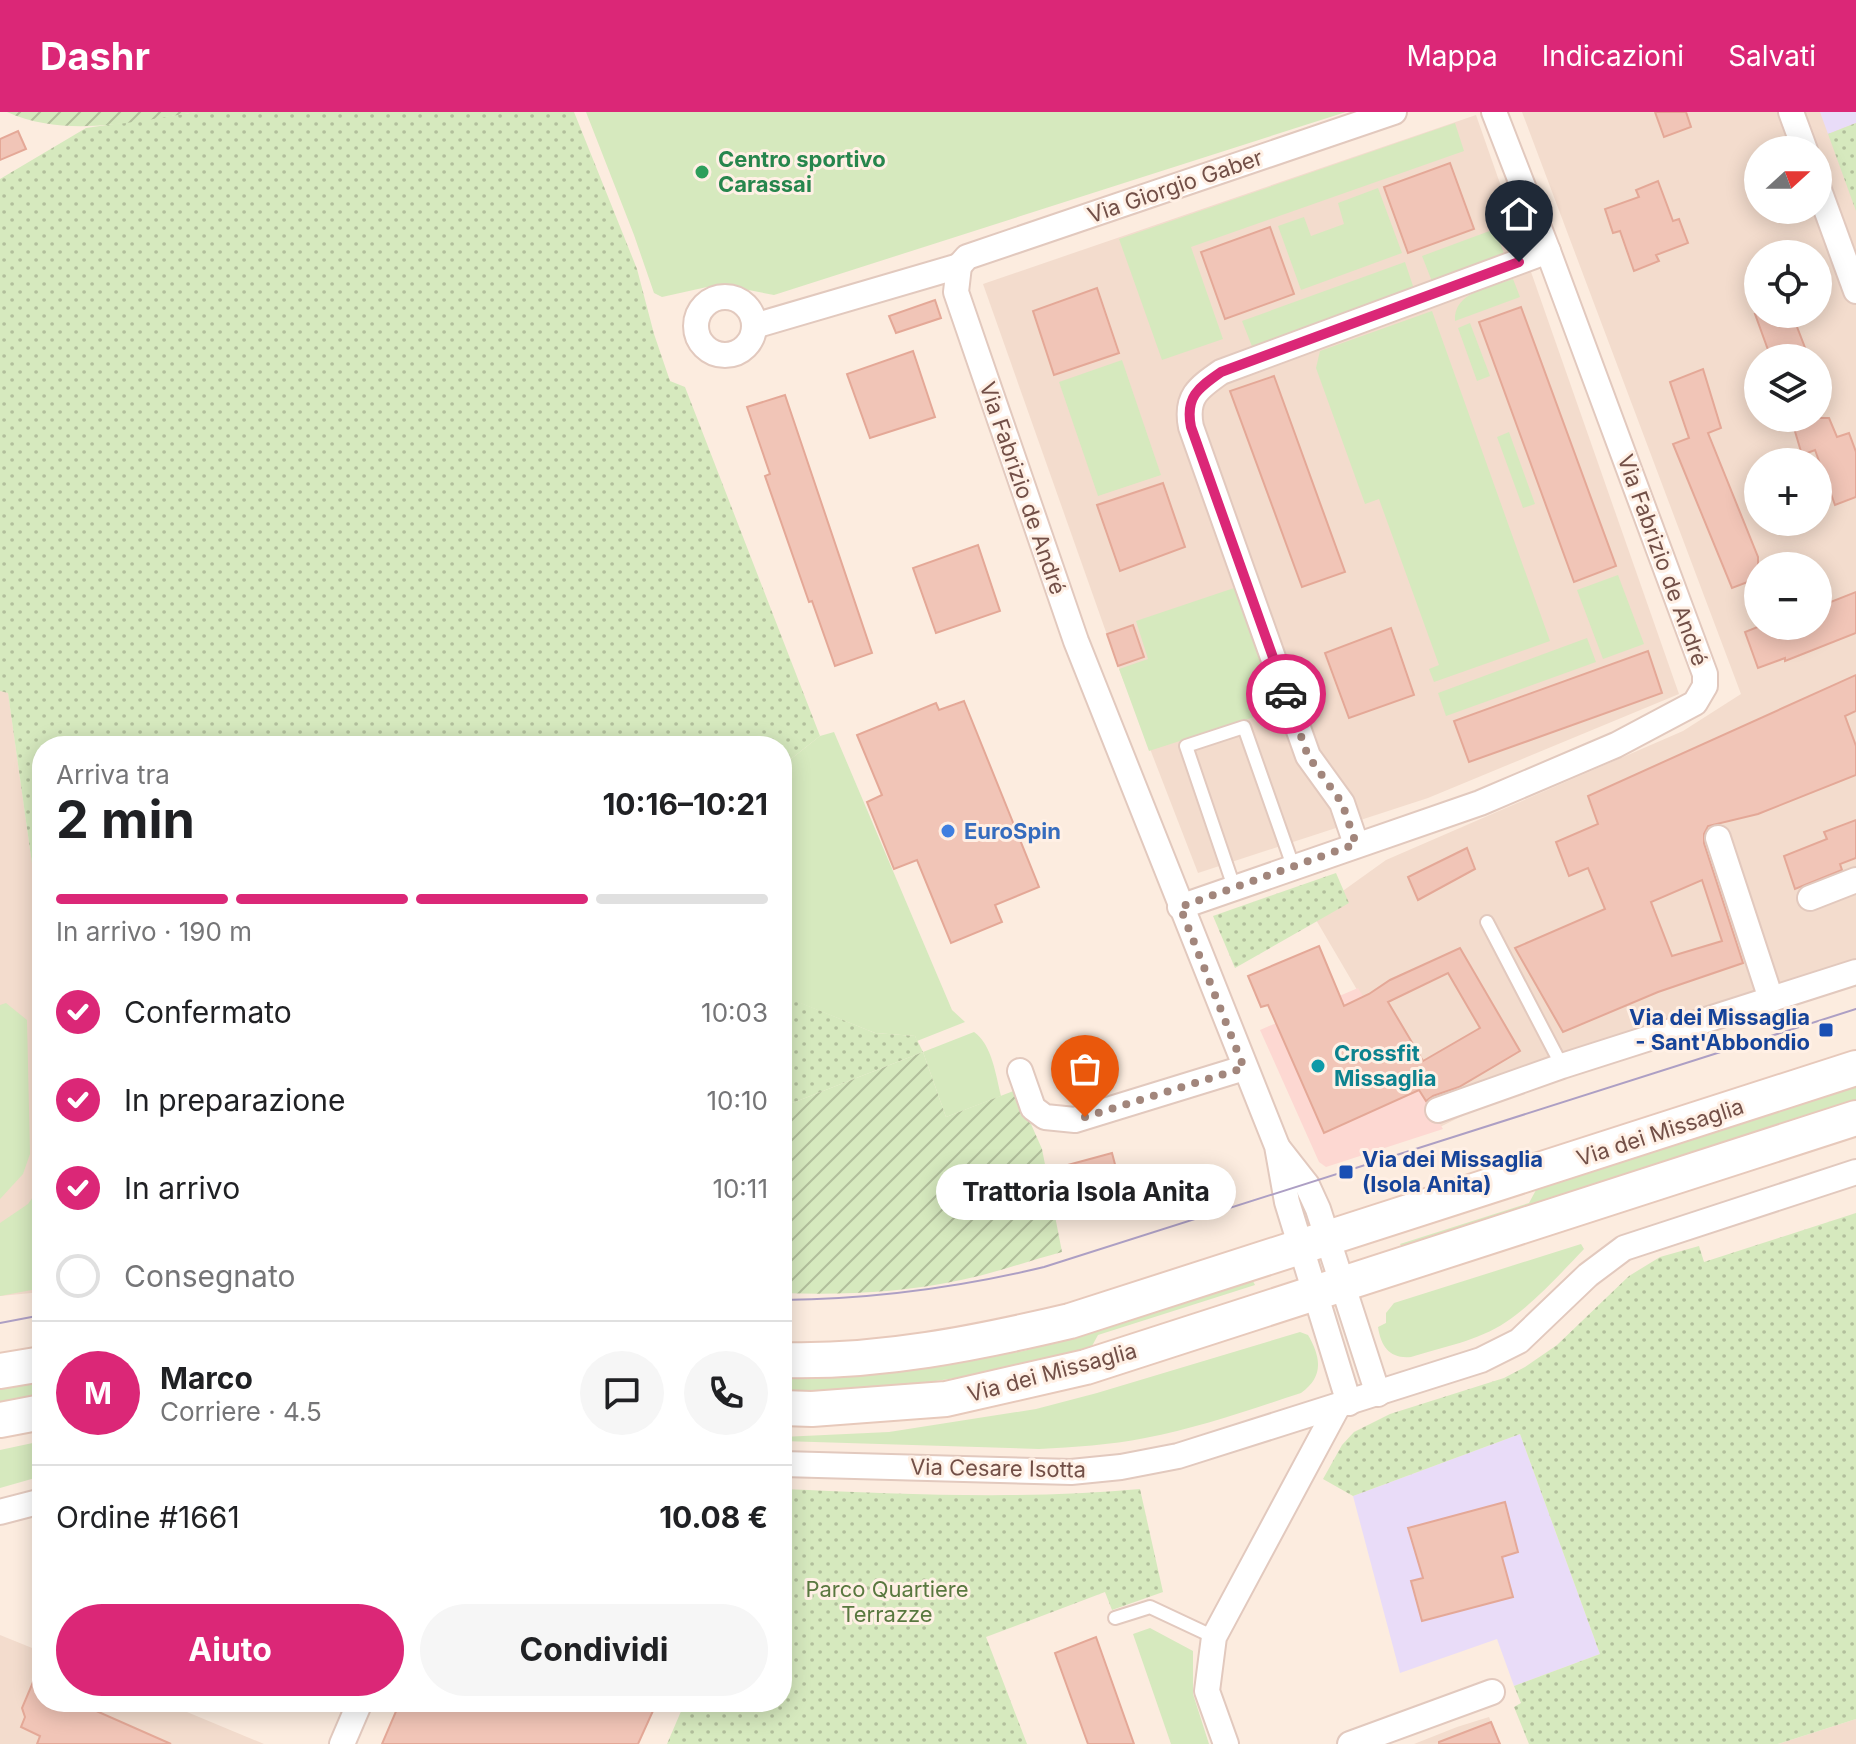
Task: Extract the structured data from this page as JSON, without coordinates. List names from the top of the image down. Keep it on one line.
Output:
{"streets":{"main road":["Via dei Missaglia"],"street":["Via Giorgio Gaber","Via Fabrizio de André","Via Cesare Isotta"]},"crossings":[["Via Giorgio Gaber","Via Fabrizio de André"],["Via Fabrizio de André","Via dei Missaglia"]],"parks":["Parco Quartiere Terrazze"],"places":{"other":["Centro sportivo Carassai","EuroSpin","Crossfit Missaglia","Trattoria Isola Anita"],"transit":["Via dei Missaglia - Sant'Abbondio","Via dei Missaglia (Isola Anita)"]},"north":"right","page":{"header":"Dashr","nav":["Mappa","Indicazioni","Salvati"],"map_buttons":["+","−"],"heading":["2 min","Arriva tra","10:16–10:21"],"panel":["Marco","Corriere · 4.5","Ordine #1661","10.08 €"],"bar":"In arrivo · 190 m","list":[["Confermato","10:03"],["In preparazione","10:10"],["In arrivo","10:11"],"Consegnato"],"bubble":"Trattoria Isola Anita","round":"M","buttons":["Aiuto","Condividi"]}}
